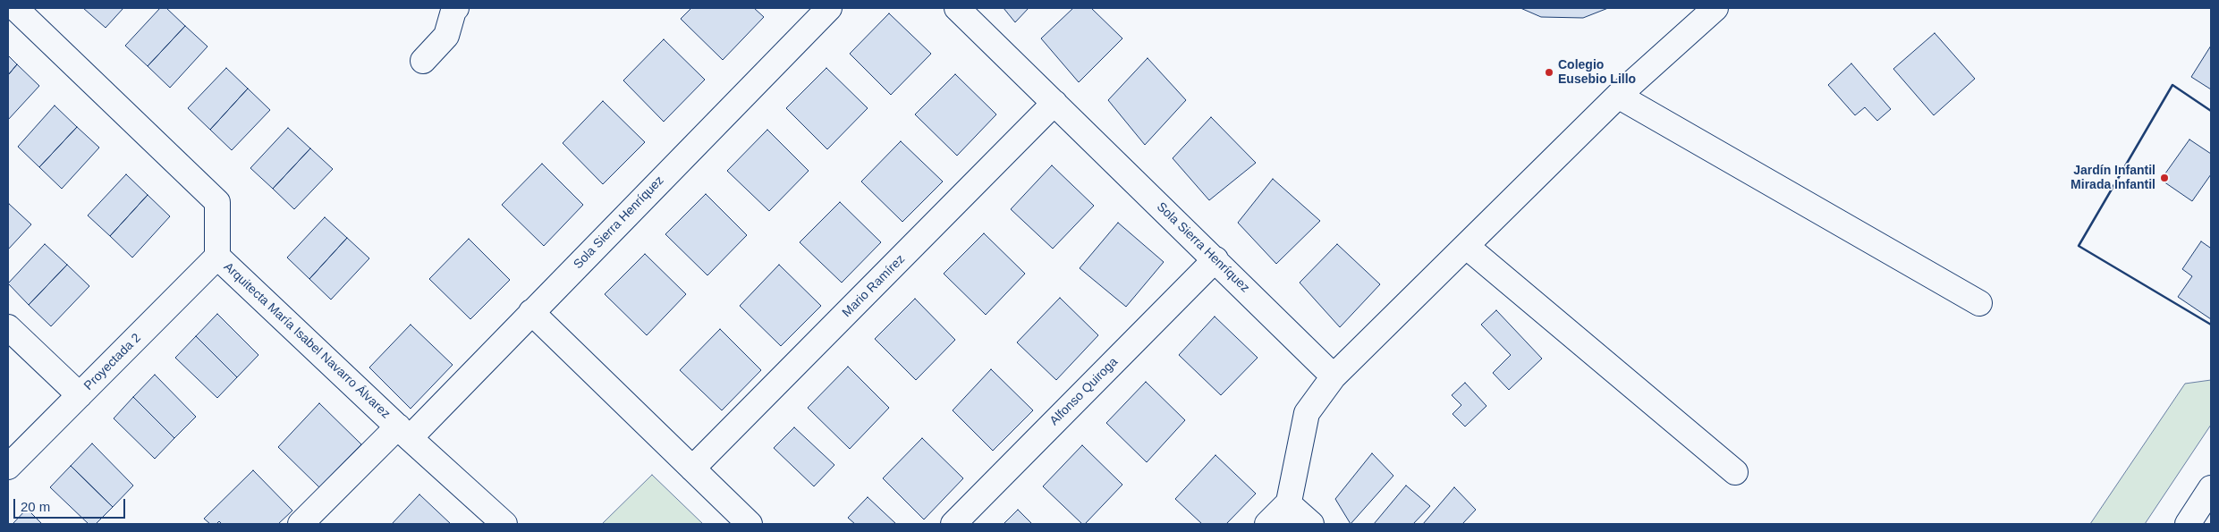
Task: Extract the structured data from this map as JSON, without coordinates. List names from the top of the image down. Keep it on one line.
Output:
{"streets":{"street":["Sola Sierra Henríquez","Mario Ramírez","Arquitecta María Isabel Navarro Álvarez","Proyectada 2","Alfonso Quiroga"]},"crossings":[["Sola Sierra Henríquez","Mario Ramírez"],["Sola Sierra Henríquez","Arquitecta María Isabel Navarro Álvarez"],["Sola Sierra Henríquez","Alfonso Quiroga"],["Arquitecta María Isabel Navarro Álvarez","Proyectada 2"]],"places":["Colegio Eusebio Lillo","Jardín Infantil Mirada Infantil"],"scale_bar":"20 m"}
